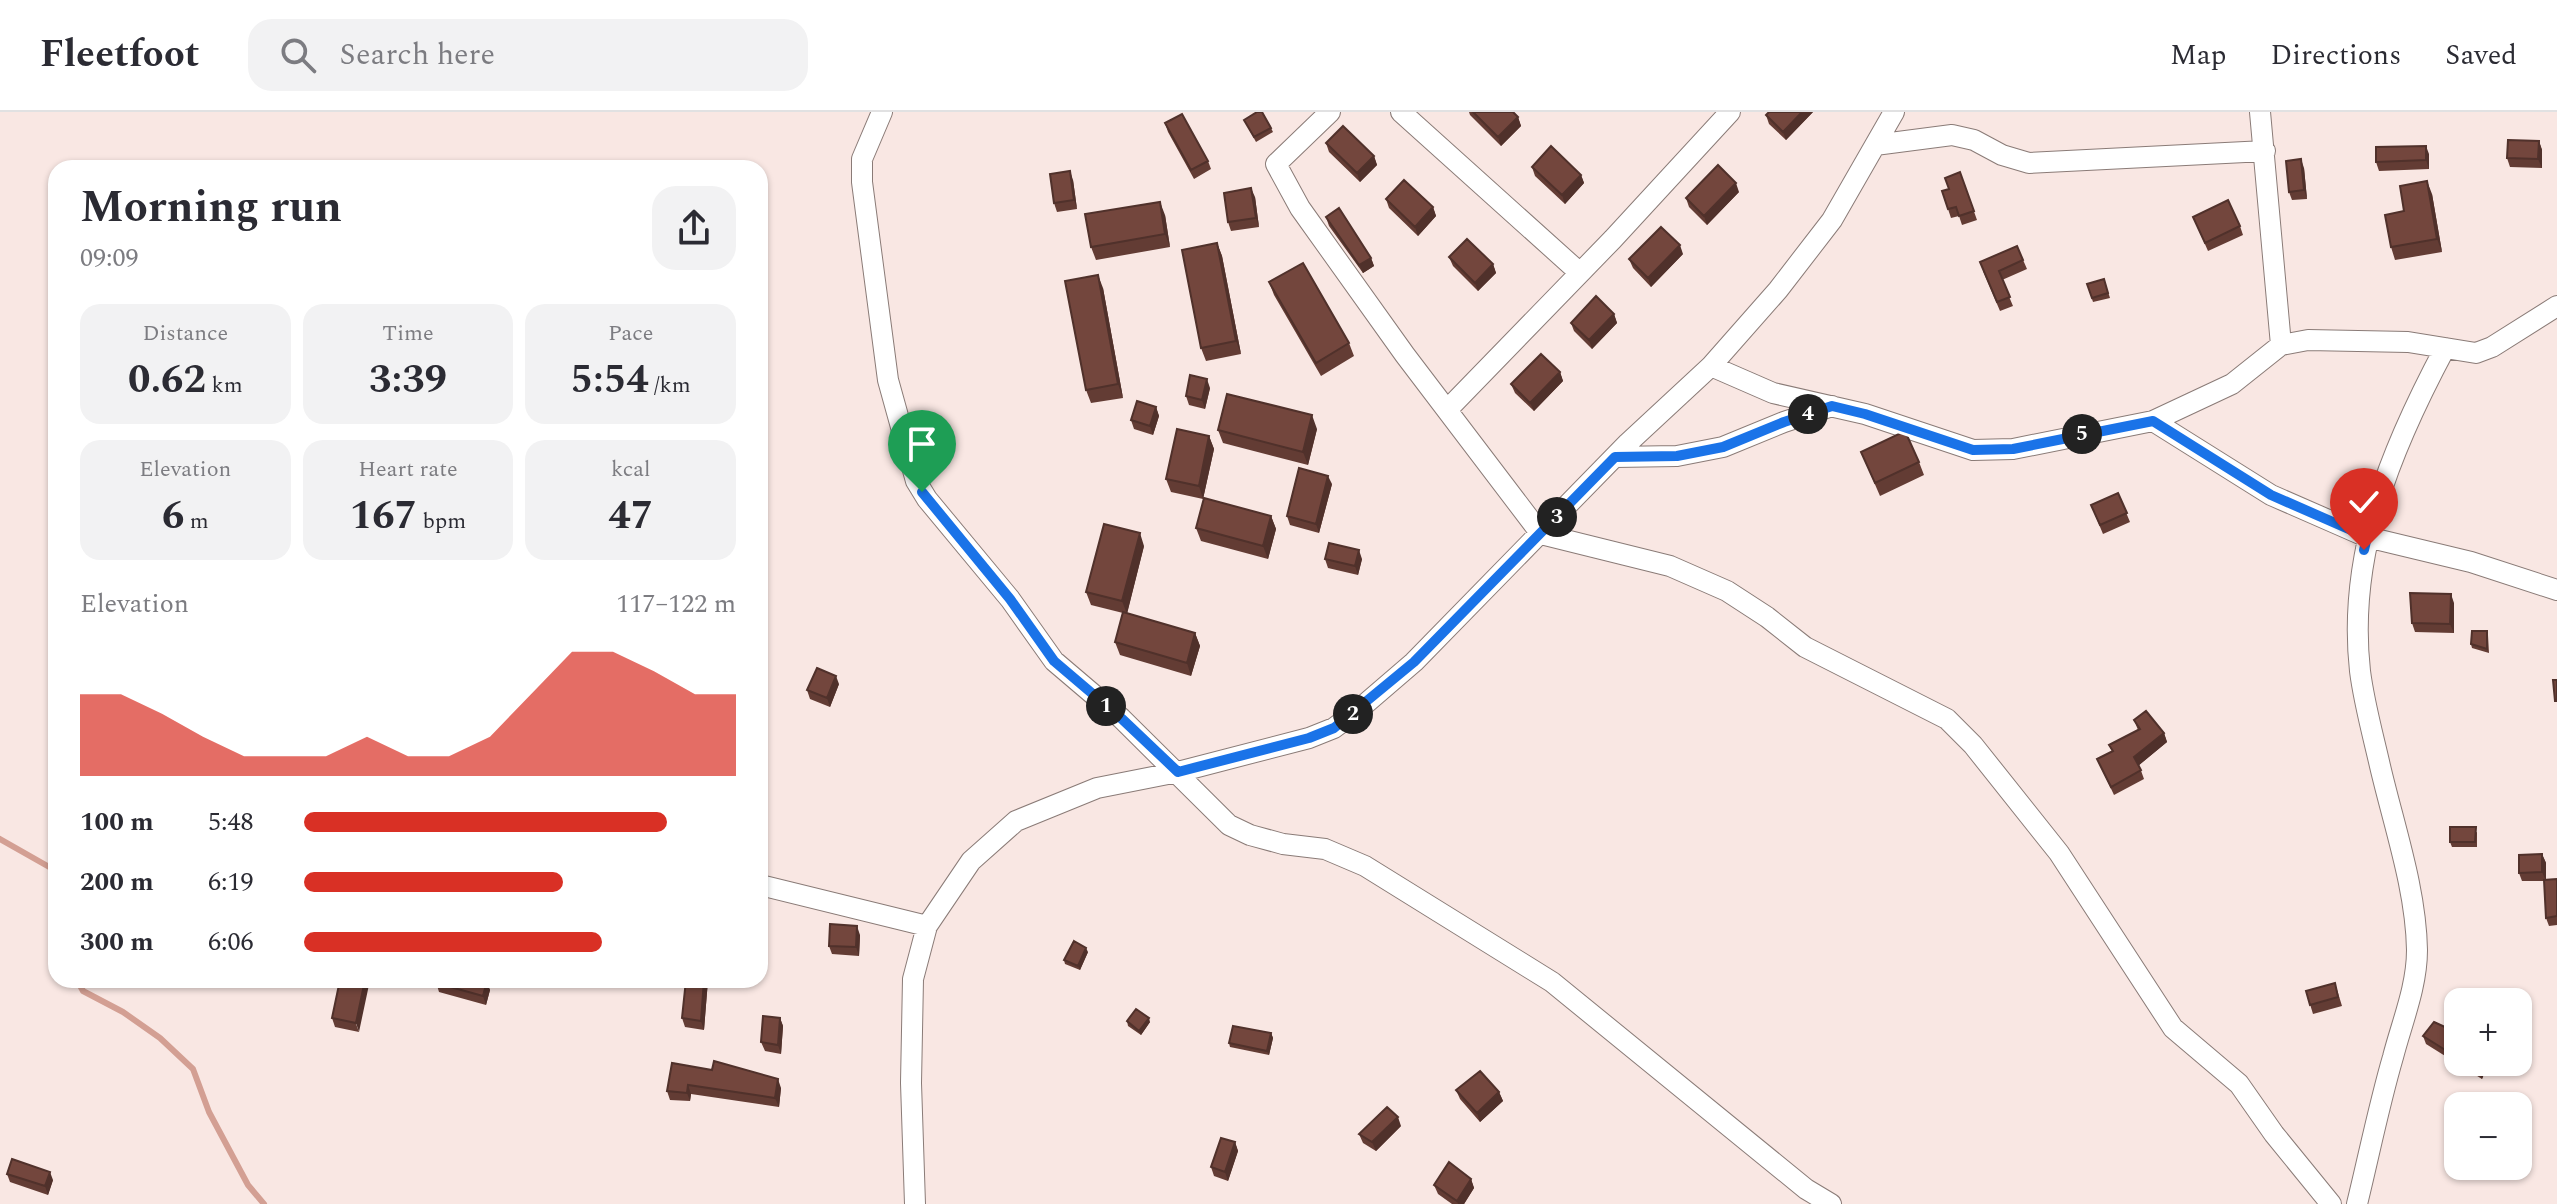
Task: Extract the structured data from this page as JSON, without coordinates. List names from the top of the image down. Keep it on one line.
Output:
{"page":{"header":"Fleetfoot","search":"Search here","nav":["Map","Directions","Saved"],"heading":["Morning run","09:09"],"stats":[["Distance","0.62 km"],["Time","3:39"],["Pace","5:54 /km"],["Elevation","6 m"],["Heart rate","167 bpm"],["kcal","47"]],"pins":["4","5","3","1","2"],"chart":["Elevation","117–122 m"],"list":[{"name":"100 m","note":"5:48"},{"name":"200 m","note":"6:19"},{"name":"300 m","note":"6:06"}],"map_buttons":["+","−"]}}
